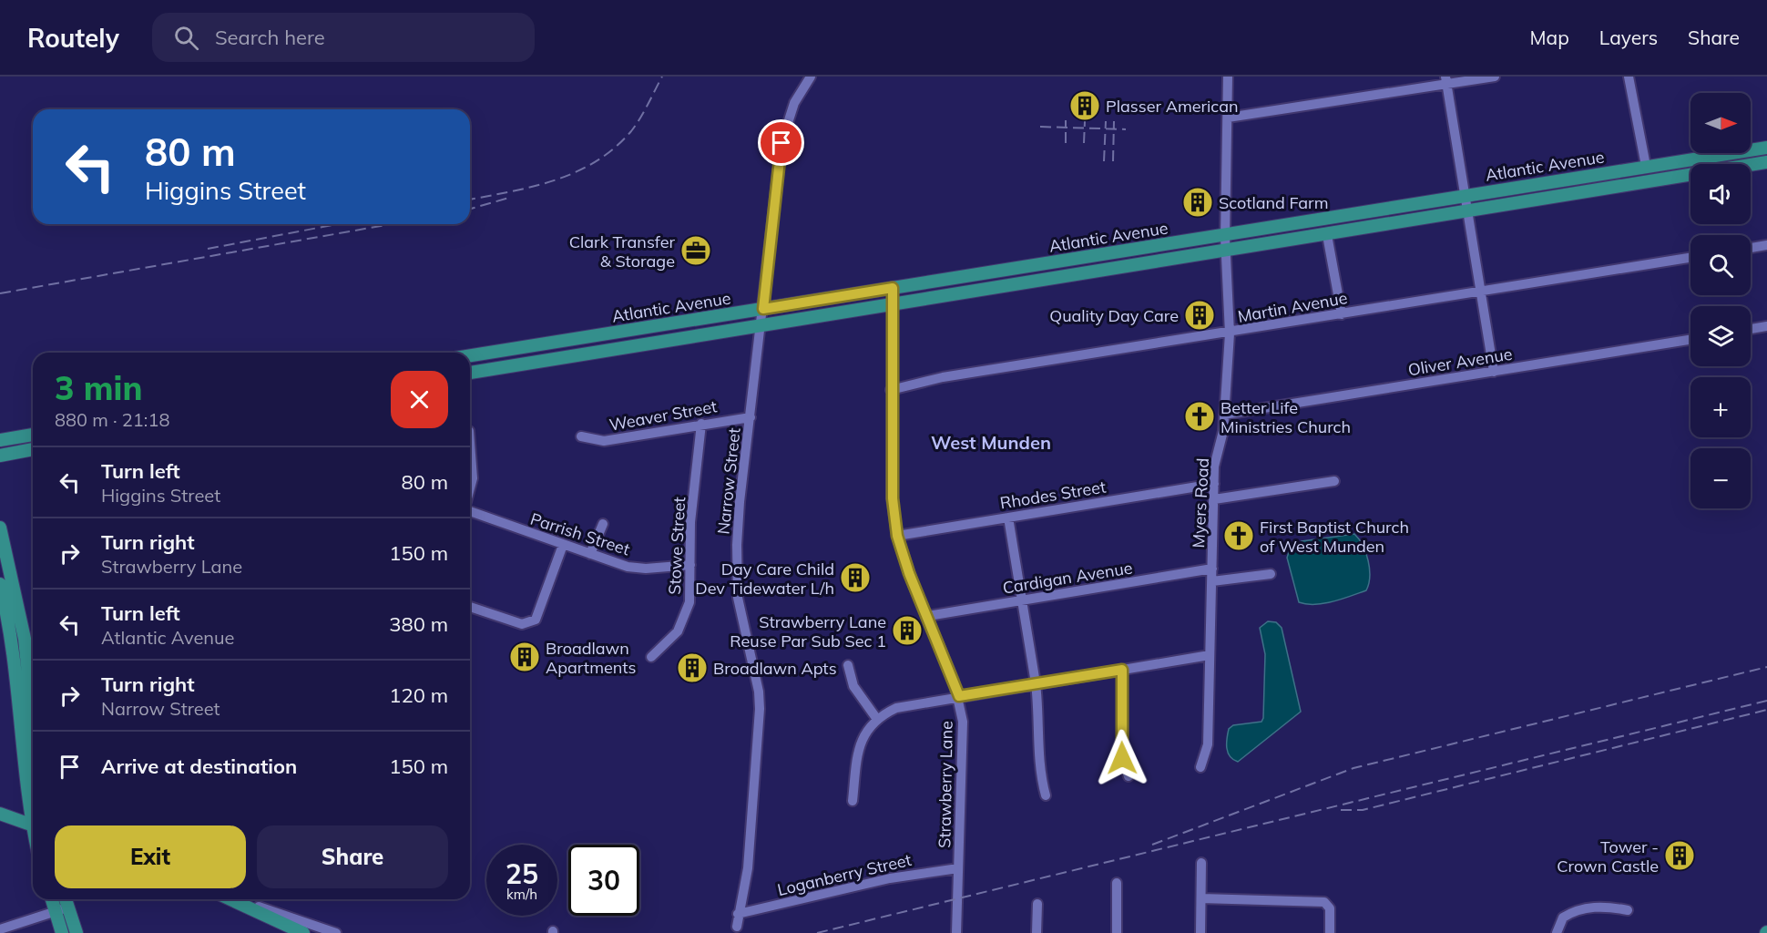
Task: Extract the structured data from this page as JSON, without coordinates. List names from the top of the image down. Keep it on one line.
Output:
{"streets":{"main road":["Atlantic Avenue"],"street":["Martin Avenue","Oliver Avenue","Weaver Street","Narrow Street","Rhodes Street","Myers Road","Parrish Street","Stowe Street","Cardigan Avenue","Strawberry Lane","Loganberry Street"]},"crossings":[["Atlantic Avenue","Narrow Street"],["Atlantic Avenue","Myers Road"],["Atlantic Avenue","Strawberry Lane"],["Martin Avenue","Myers Road"],["Martin Avenue","Strawberry Lane"],["Oliver Avenue","Myers Road"],["Weaver Street","Narrow Street"],["Weaver Street","Stowe Street"],["Narrow Street","Loganberry Street"],["Rhodes Street","Myers Road"],["Rhodes Street","Strawberry Lane"],["Myers Road","Cardigan Avenue"],["Parrish Street","Stowe Street"],["Cardigan Avenue","Strawberry Lane"],["Strawberry Lane","Loganberry Street"]],"districts":["West Munden"],"places":{"building":["Plasser American","Scotland Farm","Quality Day Care","Day Care Child Dev Tidewater L/h","Strawberry Lane Reuse Par Sub Sec 1","Broadlawn Apartments","Broadlawn Apts","Tower - Crown Castle"],"office":["Clark Transfer & Storage"],"church":["Better Life Ministries Church","First Baptist Church of West Munden"]},"north":"right","page":{"header":"Routely","search":"Search here","nav":["Map","Layers","Share"],"map_buttons":["+","−"],"turn":["80 m","Higgins Street"],"heading":["3 min","880 m · 21:18"],"list":[{"name":"Turn left","note":"Higgins Street","value":"80 m"},{"name":"Turn right","note":"Strawberry Lane","value":"150 m"},{"name":"Turn left","note":"Atlantic Avenue","value":"380 m"},{"name":"Turn right","note":"Narrow Street","value":"120 m"},{"name":"Arrive at destination","value":"150 m"}],"buttons":["Exit","Share"],"speed":"25 km/h","limit":"30"}}
